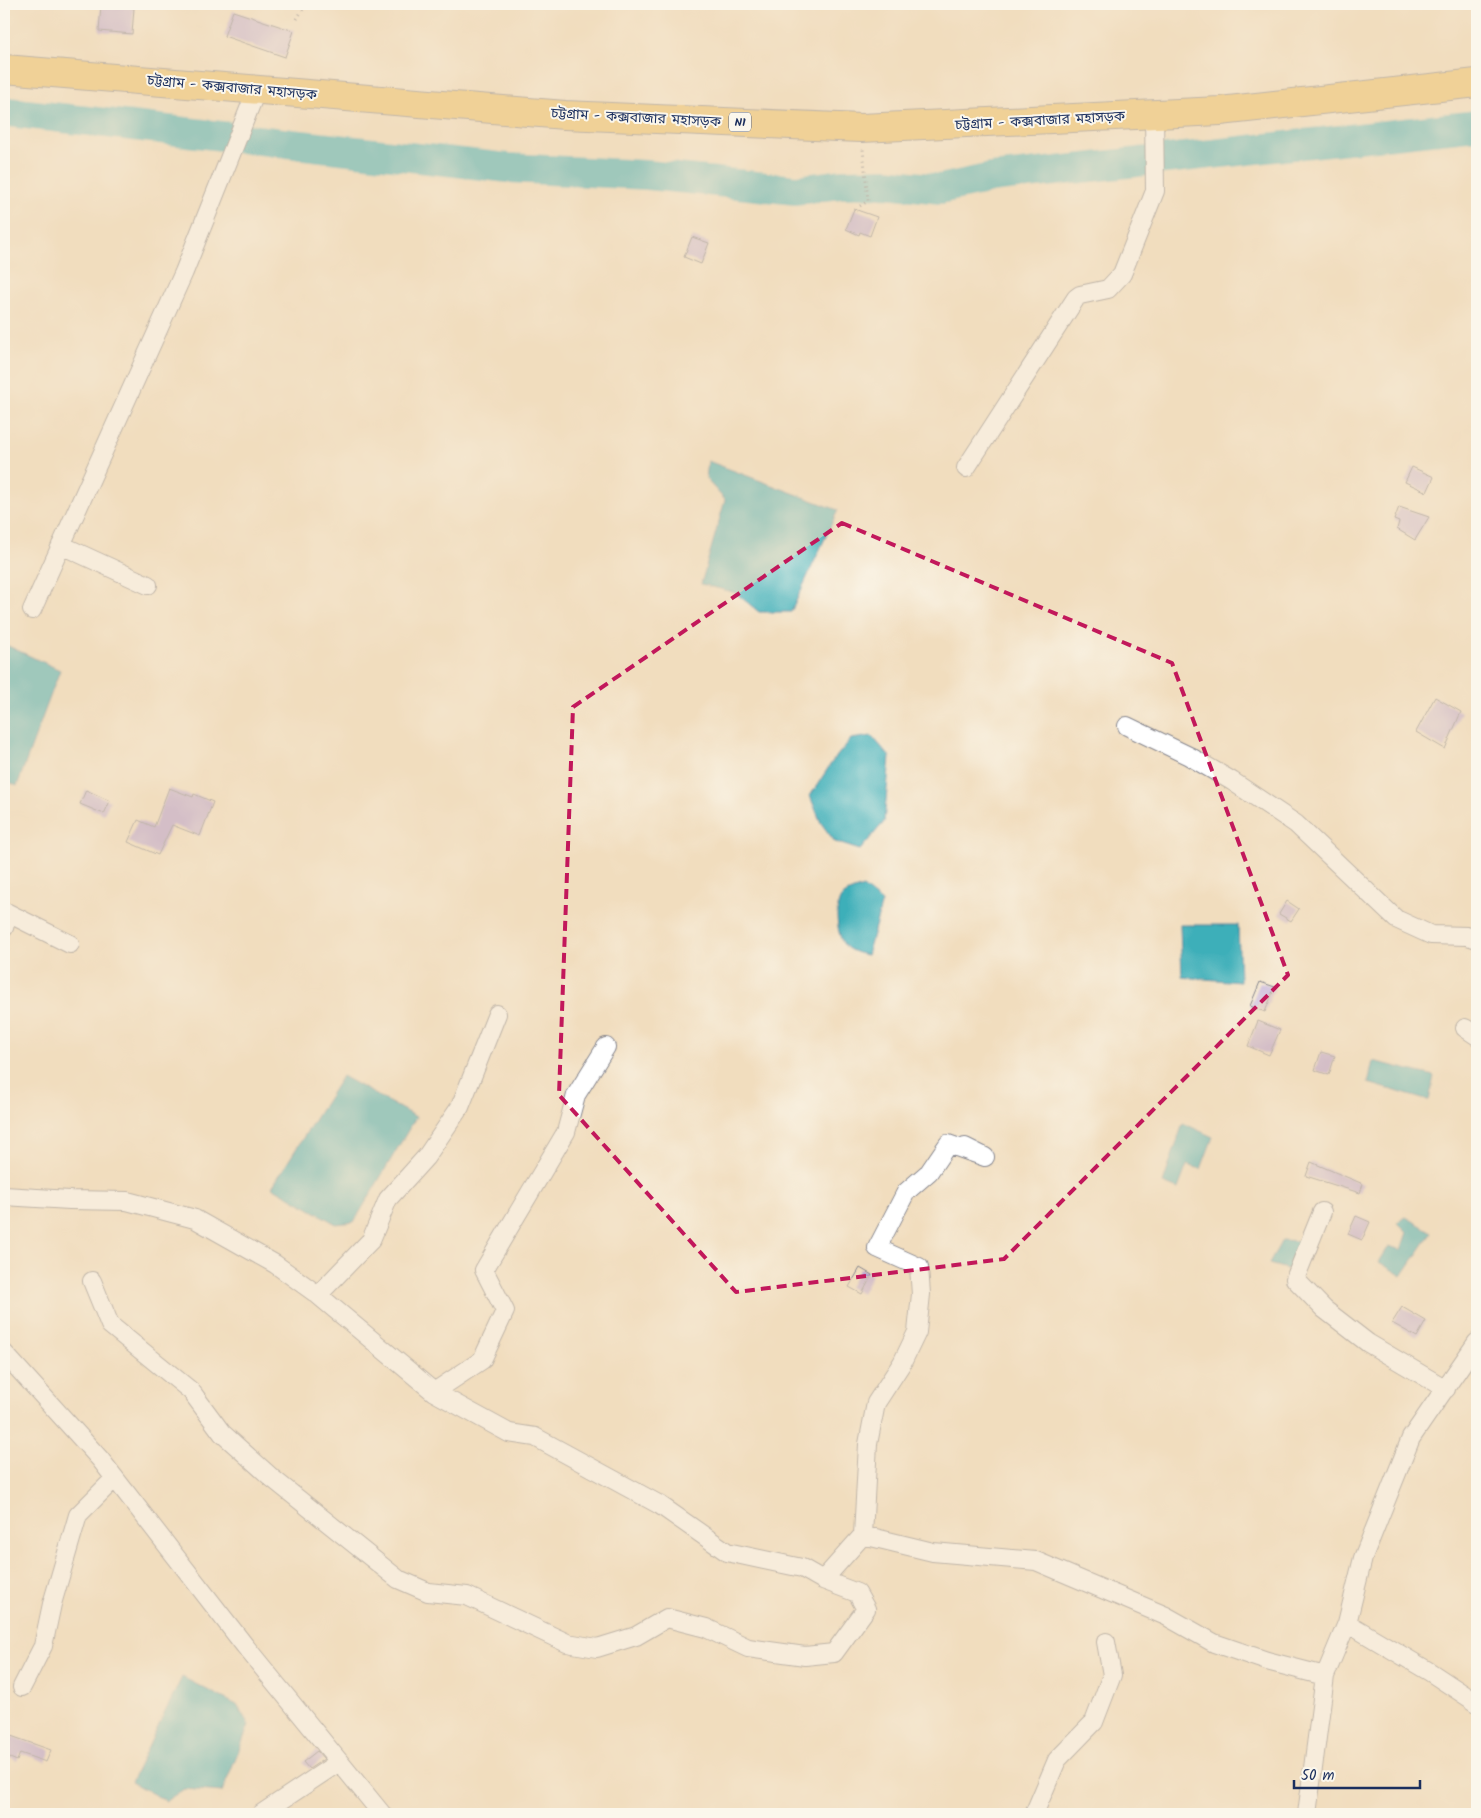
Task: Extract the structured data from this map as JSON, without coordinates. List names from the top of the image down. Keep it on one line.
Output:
{"streets":{"highway":["চট্টগ্রাম - কক্সবাজার মহাসড়ক","N1"]},"scale_bar":"50 m"}
